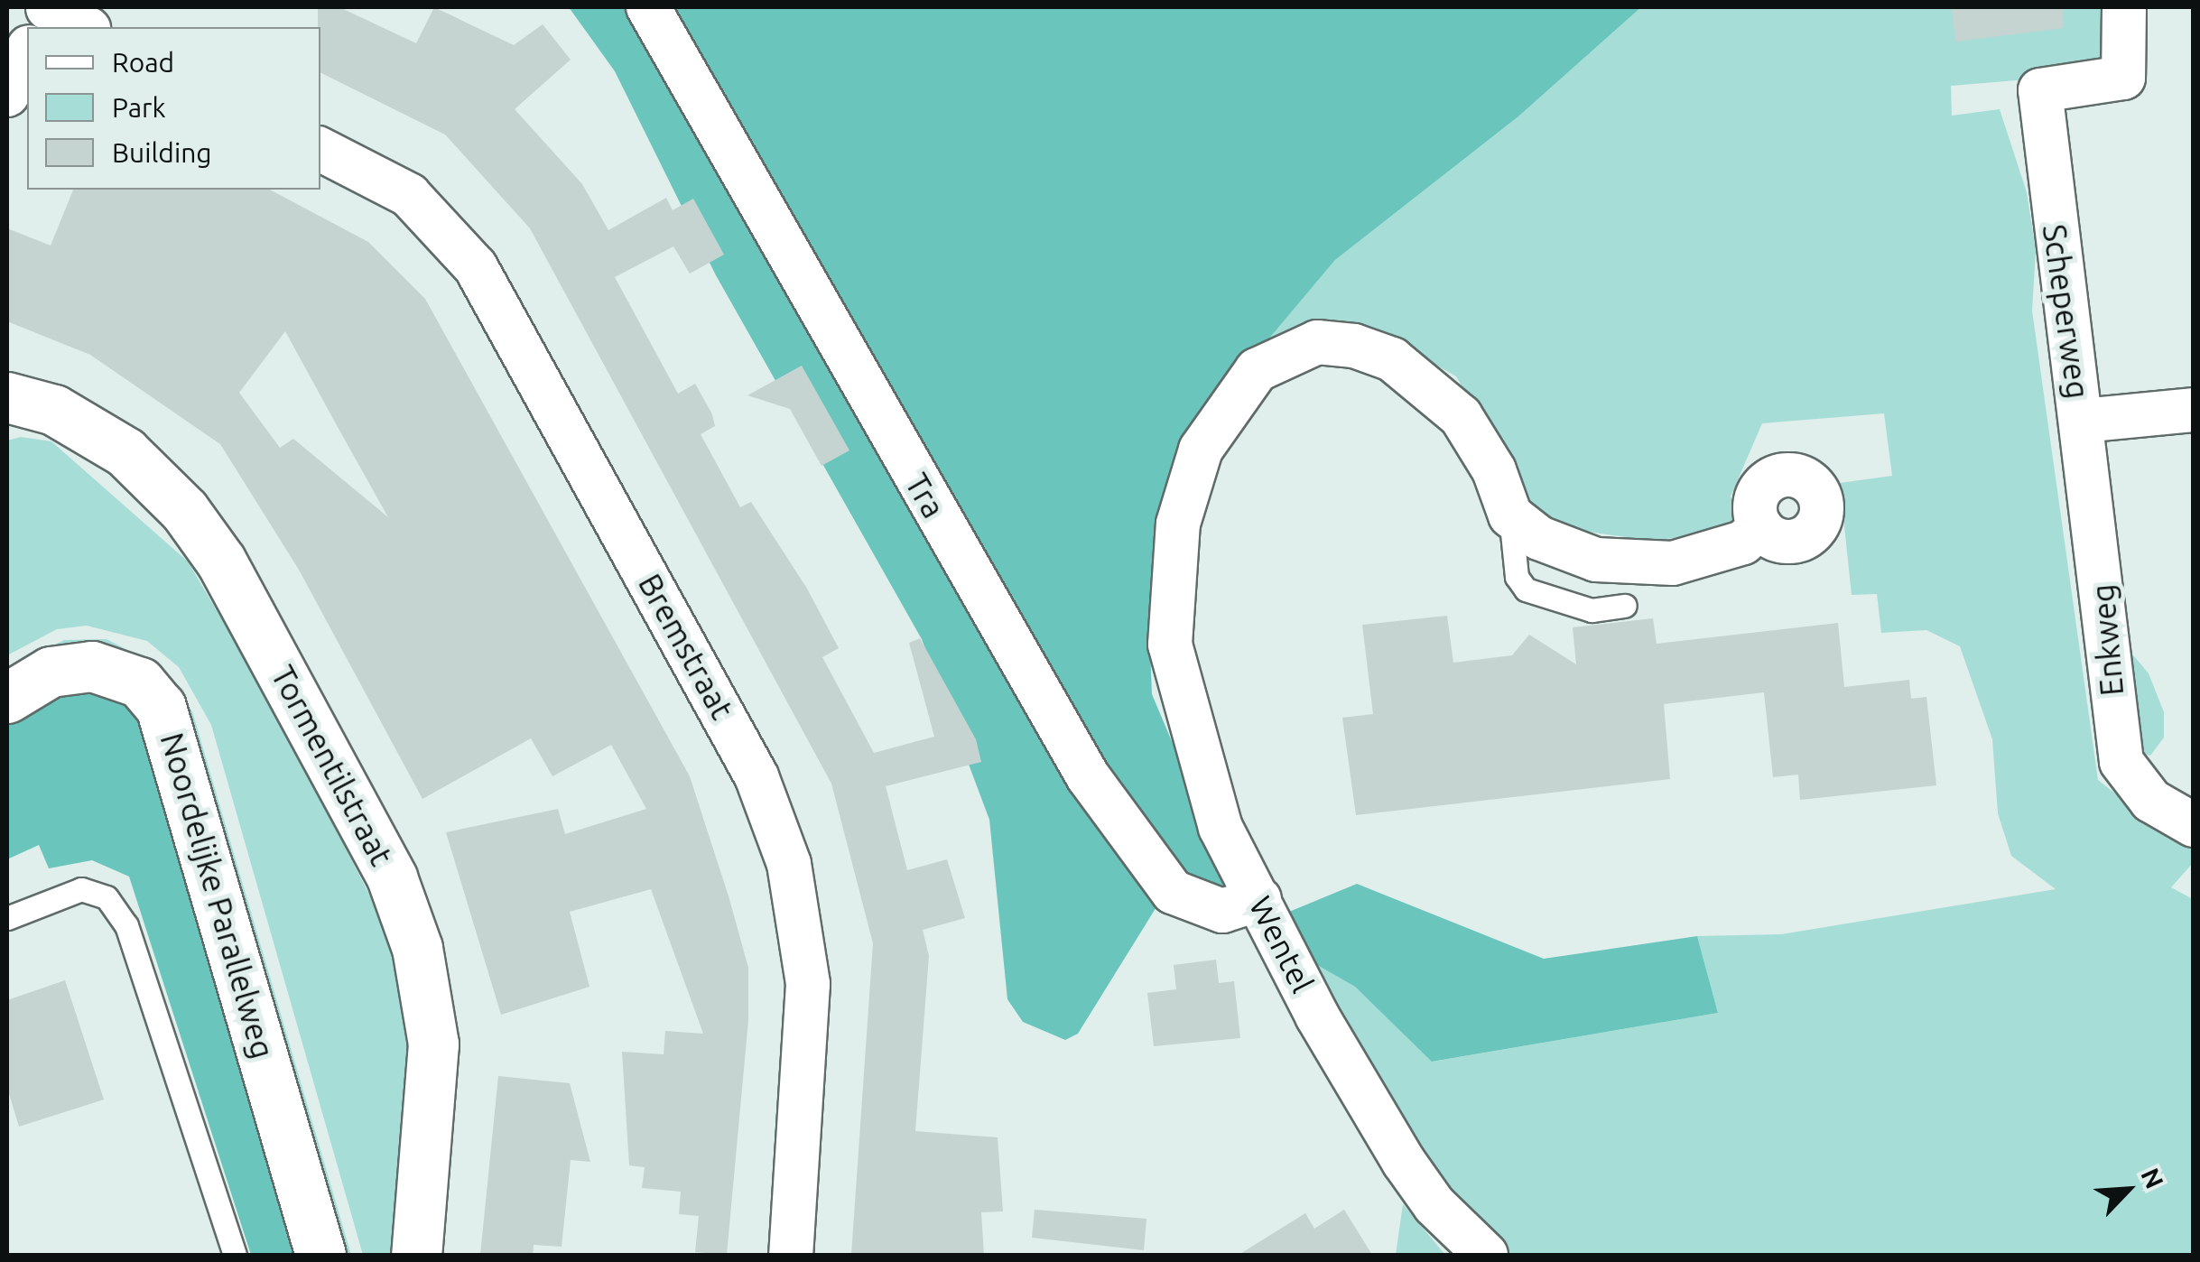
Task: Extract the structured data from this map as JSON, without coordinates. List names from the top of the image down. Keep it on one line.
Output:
{"streets":{"street":["Scheperweg","Tra","Enkweg","Bremstraat","Tormentilstraat","Noordelijke Parallelweg","Wentel"]},"crossings":[["Scheperweg","Enkweg"],["Tra","Wentel"]],"legend":["Road","Park","Building"],"north":"top right"}
